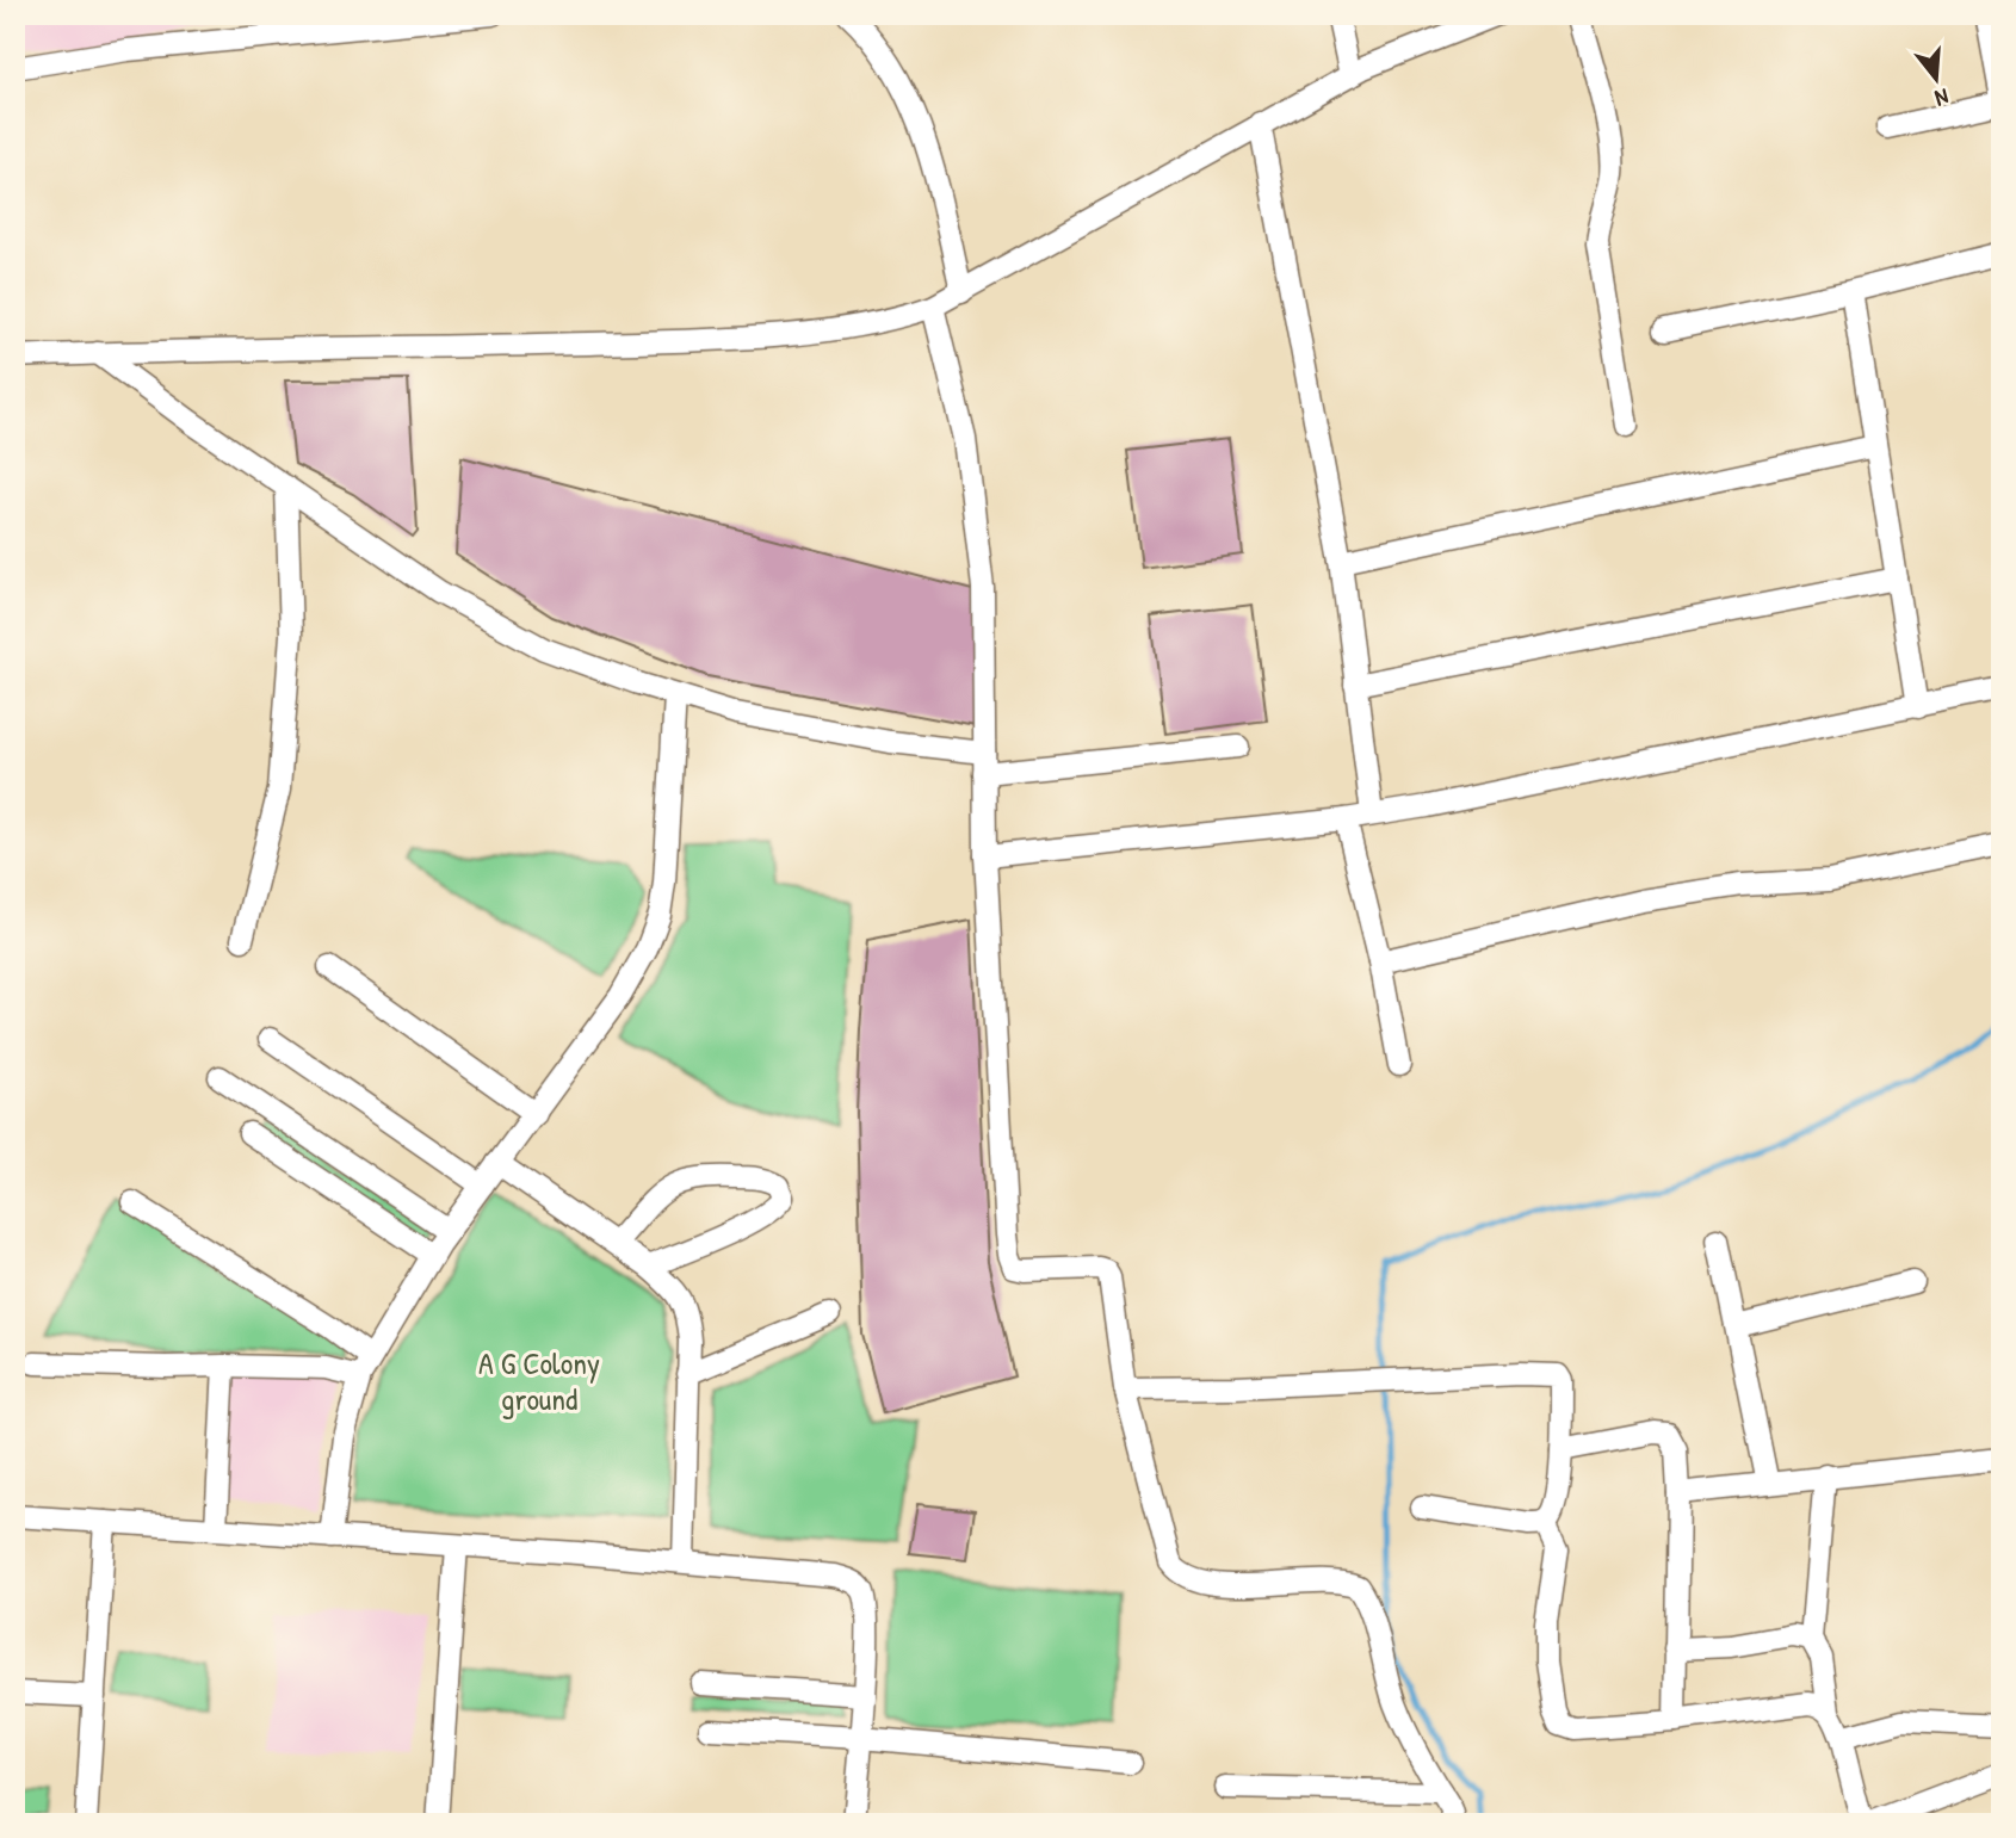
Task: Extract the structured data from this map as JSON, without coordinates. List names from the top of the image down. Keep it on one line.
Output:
{"parks":["A G Colony ground"],"north":"bottom"}
